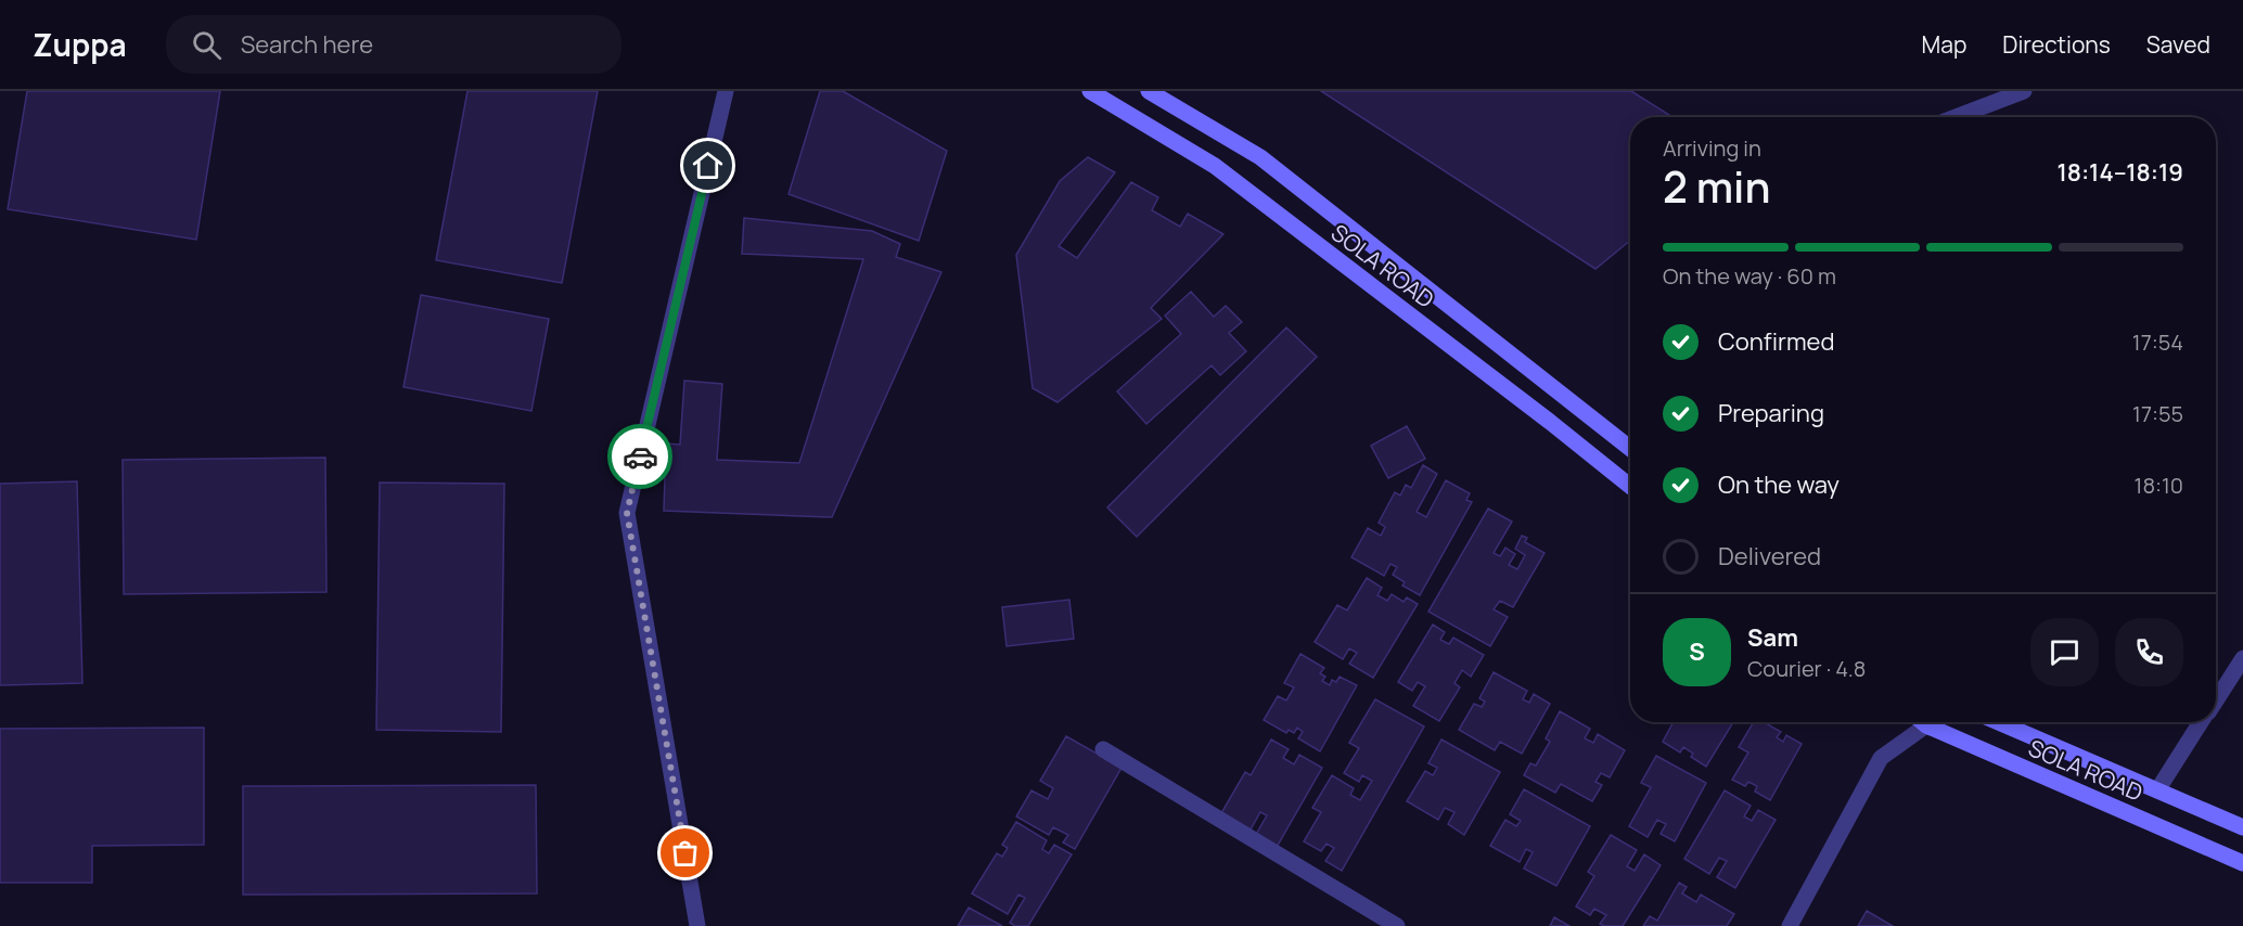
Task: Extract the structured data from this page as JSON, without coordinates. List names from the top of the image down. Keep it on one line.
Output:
{"streets":{"main road":["SOLA ROAD"]},"page":{"header":"Zuppa","search":"Search here","nav":["Map","Directions","Saved"],"heading":["2 min","Arriving in","18:14–18:19"],"panel":["Sam","Courier · 4.8"],"bar":"On the way · 60 m","list":[["Confirmed","17:54"],["Preparing","17:55"],["On the way","18:10"],"Delivered"],"round":"S"}}
